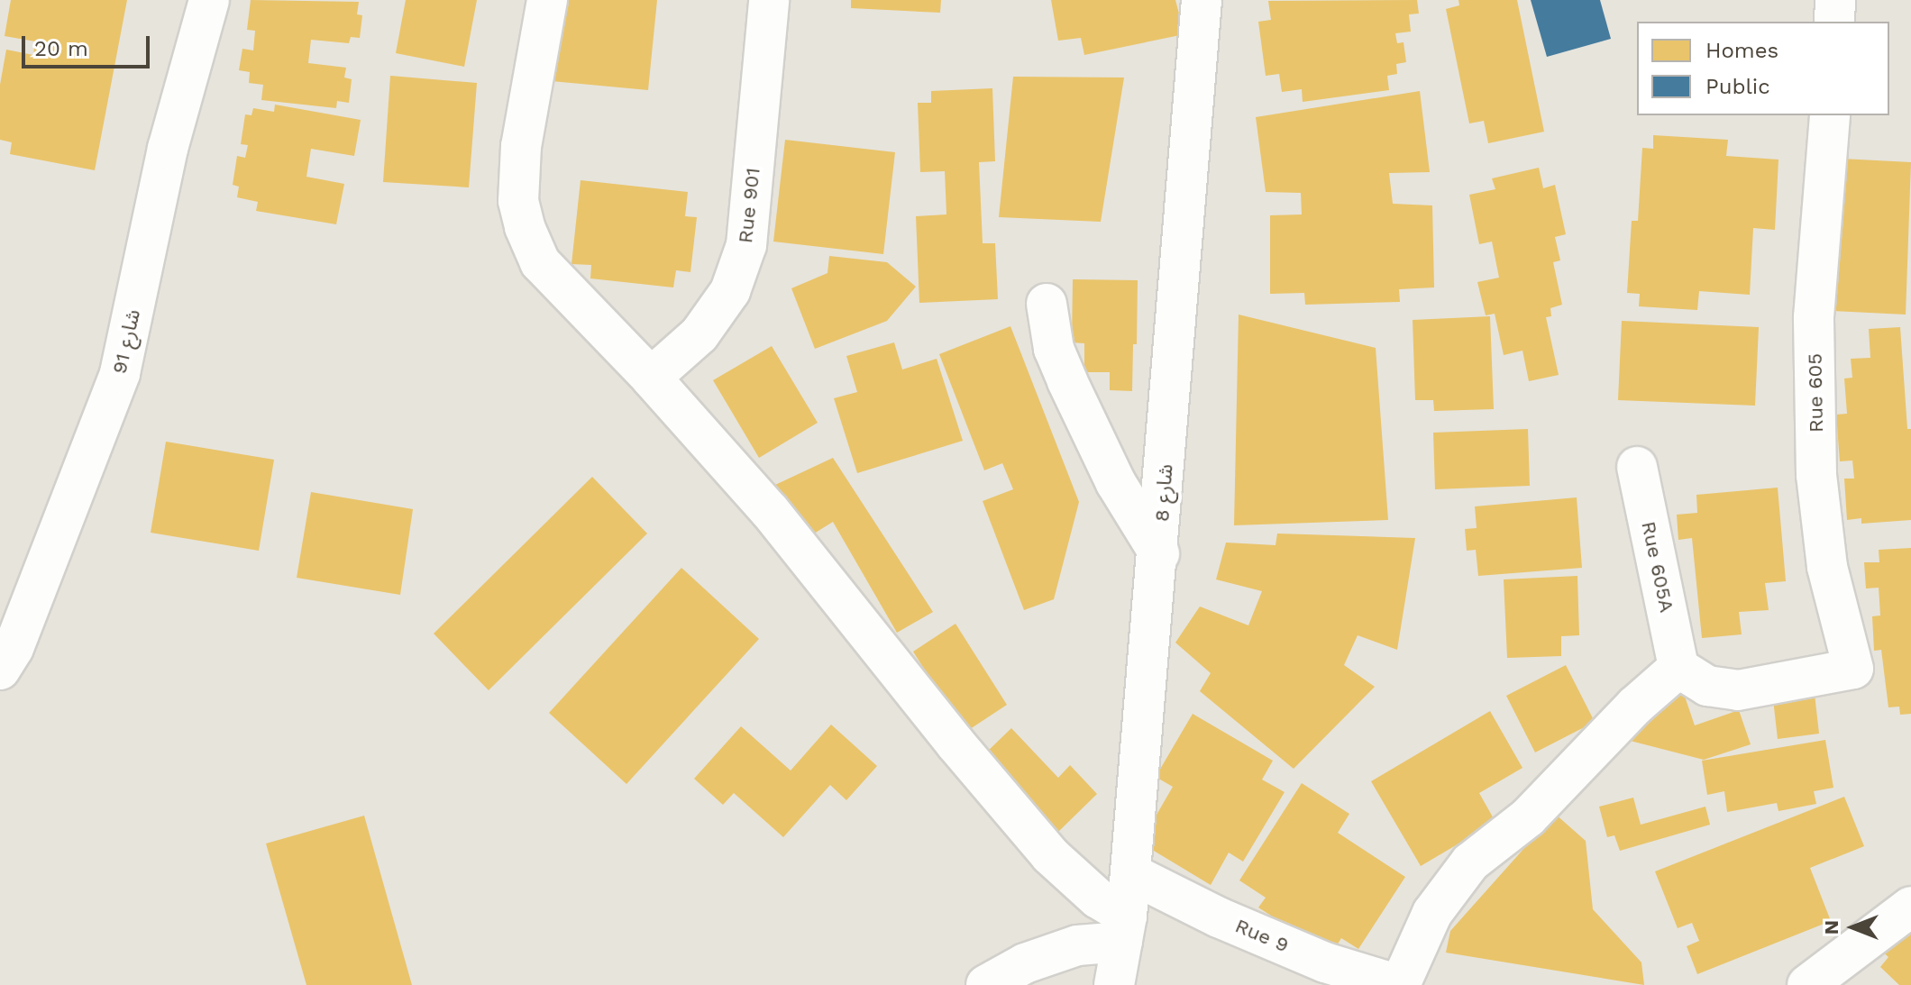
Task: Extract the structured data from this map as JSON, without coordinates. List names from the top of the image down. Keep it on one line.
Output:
{"streets":{"street":["Rue 901","شارع 91","Rue 605","شارع 8","Rue 605A","Rue 9"]},"crossings":[["Rue 605","Rue 605A"],["شارع 8","Rue 9"]],"legend":["Homes","Public"],"scale_bar":"20 m","north":"left"}
